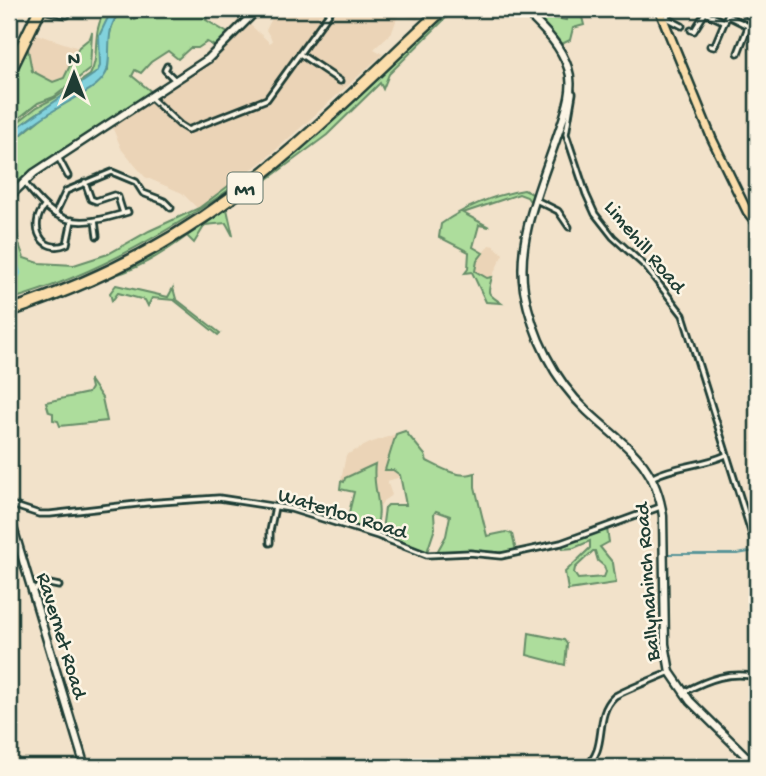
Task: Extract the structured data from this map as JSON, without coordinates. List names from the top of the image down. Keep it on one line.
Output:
{"streets":{"highway":["M1"],"street":["Limehill Road","Waterloo Road","Ballynahinch Road","Ravernet Road"]},"crossings":[["Limehill Road","Ballynahinch Road"],["Waterloo Road","Ballynahinch Road"]],"north":"top"}
